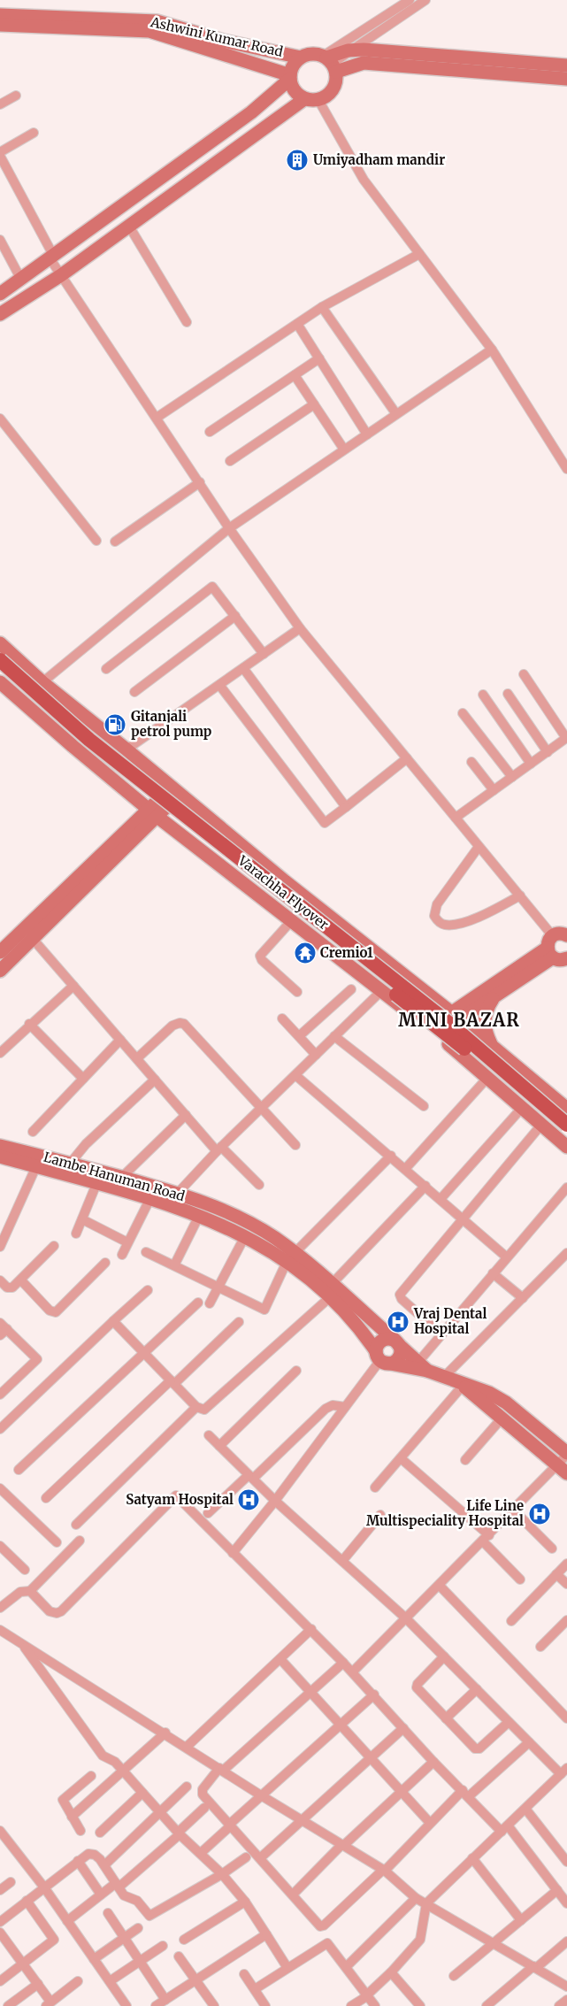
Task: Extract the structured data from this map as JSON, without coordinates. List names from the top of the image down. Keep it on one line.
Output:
{"streets":{"main road":["Varachha Flyover"],"street":["Ashwini Kumar Road","Lambe Hanuman Road"]},"districts":["MINI BAZAR"],"places":{"building":["Umiyadham mandir"],"fuel station":["Gitanjali petrol pump"],"temple":["Cremio1"],"hospital":["Vraj Dental Hospital","Satyam Hospital","Life Line Multispeciality Hospital"]}}
